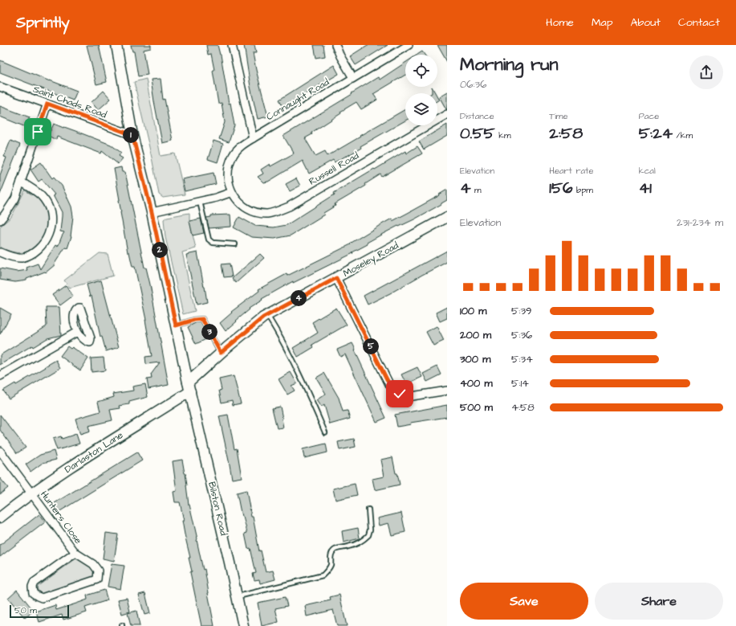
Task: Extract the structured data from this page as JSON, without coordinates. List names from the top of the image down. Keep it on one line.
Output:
{"streets":{"main road":["Moseley Road","Darlaston Lane","Bilston Road"],"street":["Connaught Road","Saint Chads Road","Russell Road","Hunters Close"]},"crossings":[["Connaught Road","Russell Road"],["Saint Chads Road","Bilston Road"],["Moseley Road","Darlaston Lane"],["Moseley Road","Bilston Road"],["Darlaston Lane","Bilston Road"],["Darlaston Lane","Hunters Close"]],"scale_bar":"50 m","page":{"header":"Sprintly","nav":["Home","Map","About","Contact"],"heading":["Morning run","06:36"],"stats":[["Distance","0.55 km"],["Time","2:58"],["Pace","5:24 /km"],["Elevation","4 m"],["Heart rate","156 bpm"],["kcal","41"]],"pins":["1","2","4","3","5"],"chart":["Elevation","231–234 m"],"list":[{"name":"100 m","note":"5:39"},{"name":"200 m","note":"5:36"},{"name":"300 m","note":"5:34"},{"name":"400 m","note":"5:14"},{"name":"500 m","note":"4:58"}],"buttons":["Save","Share"],"scale":"50 m"}}
